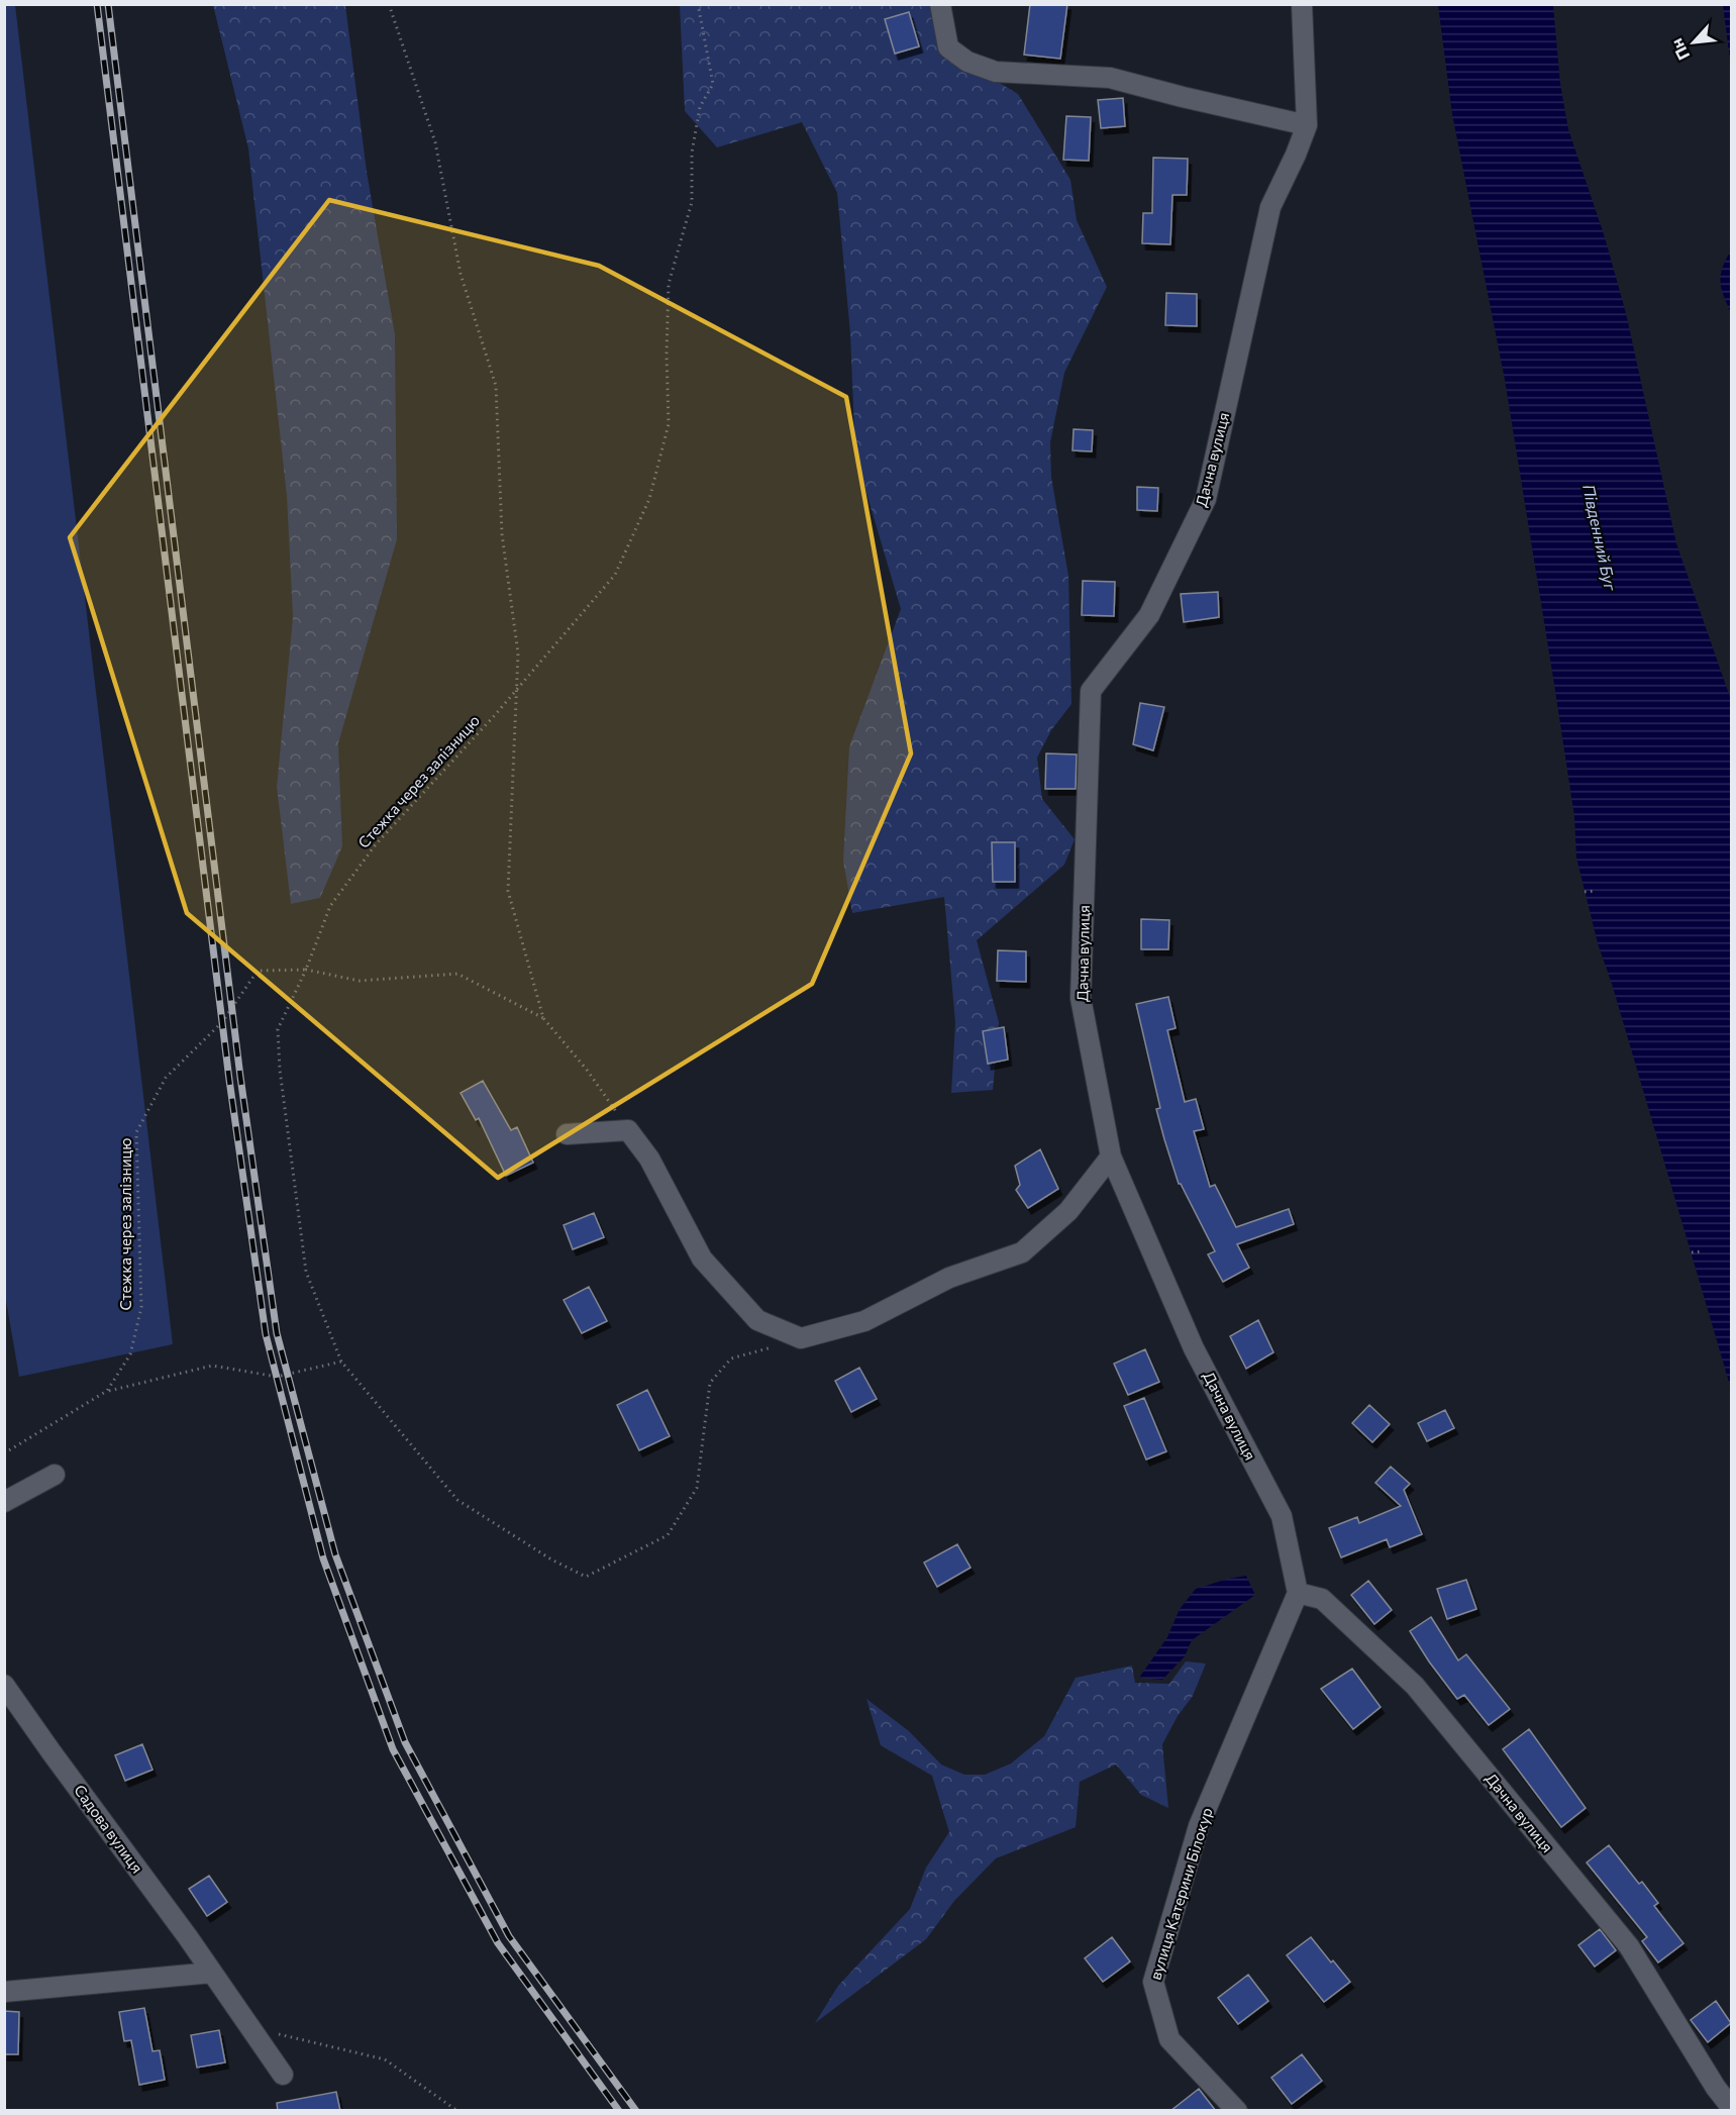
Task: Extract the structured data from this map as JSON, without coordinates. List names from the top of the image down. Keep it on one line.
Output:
{"streets":{"street":["Дачна вулиця","Садова вулиця","вулиця Катерини Білокур"],"path":["Стежка через залізницю"]},"crossings":[["Дачна вулиця","вулиця Катерини Білокур"]],"water":["Південний Буг"],"north":"bottom left"}
